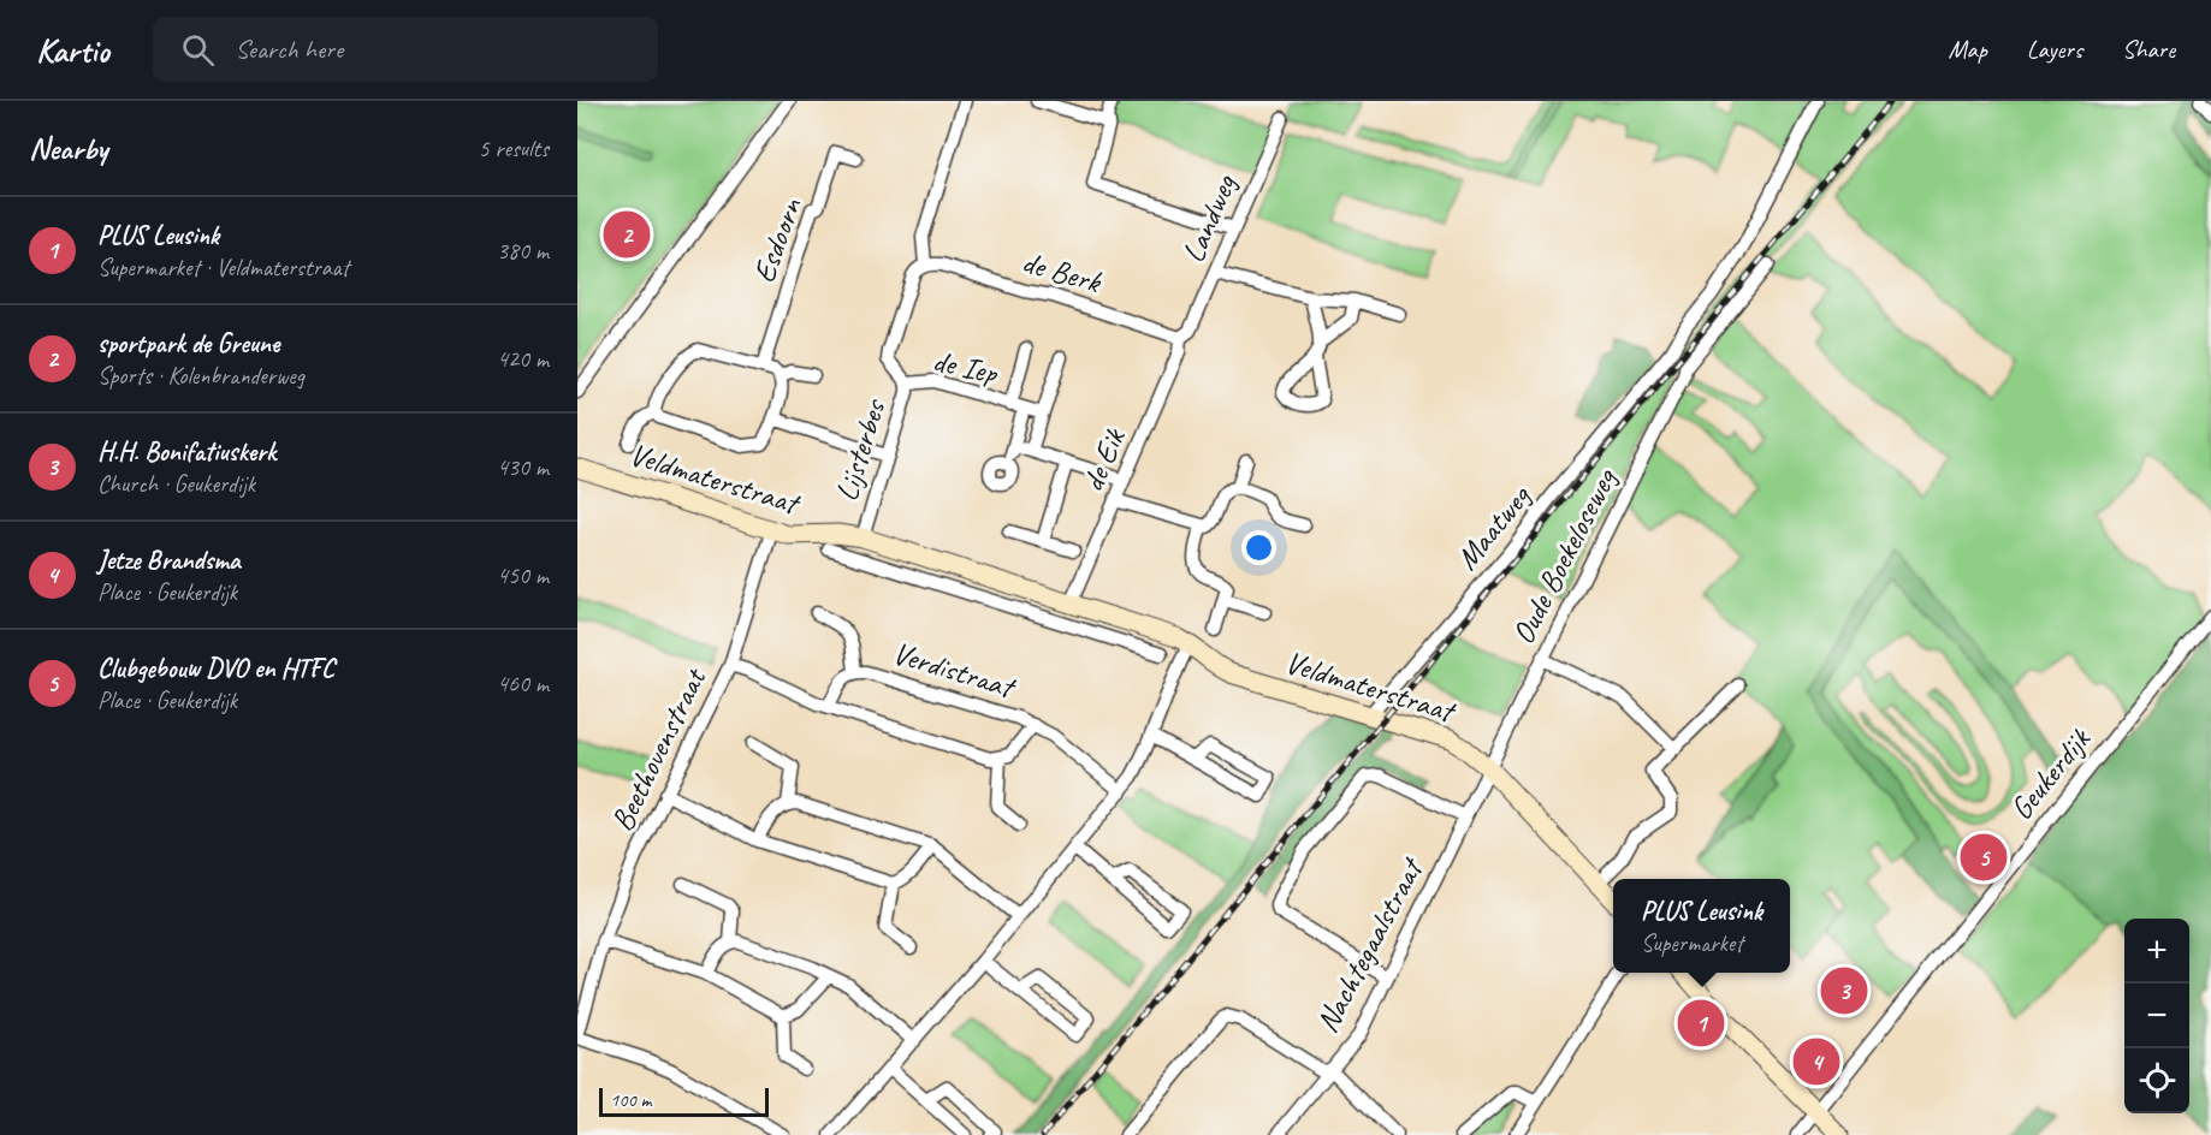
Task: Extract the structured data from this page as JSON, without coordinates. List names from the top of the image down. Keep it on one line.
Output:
{"streets":{"street":["Landweg","Esdoorn","de Berk","de Iep","Lijsterbes","de Eik","Veldmaterstraat","Maatweg","Oude Boekeloseweg","Verdistraat","Beethovenstraat","Geukerdijk","Nachtegaalstraat"]},"crossings":[["Landweg","de Berk"],["Landweg","de Eik"],["de Berk","Lijsterbes"],["de Berk","de Eik"],["de Iep","Lijsterbes"],["Lijsterbes","Veldmaterstraat"],["de Eik","Veldmaterstraat"],["Veldmaterstraat","Maatweg"],["Veldmaterstraat","Oude Boekeloseweg"],["Veldmaterstraat","Beethovenstraat"],["Veldmaterstraat","Nachtegaalstraat"],["Oude Boekeloseweg","Nachtegaalstraat"]],"scale_bar":"100 m","page":{"header":"Kartio","search":"Search here","nav":["Map","Layers","Share"],"heading":["Nearby","5 results"],"list":[{"mark":"1","name":"PLUS Leusink","note":"Supermarket · Veldmaterstraat","value":"380 m"},{"mark":"2","name":"sportpark de Greune","note":"Sports · Kolenbranderweg","value":"420 m"},{"mark":"3","name":"H.H. Bonifatiuskerk","note":"Church · Geukerdijk","value":"430 m"},{"mark":"4","name":"Jetze Brandsma","note":"Place · Geukerdijk","value":"450 m"},{"mark":"5","name":"Clubgebouw DVO en HTFC","note":"Place · Geukerdijk","value":"460 m"}],"pins":["2","5","3","1","4"],"popup":["PLUS Leusink","Supermarket"],"map_buttons":["+","−"],"scale":"100 m"}}
